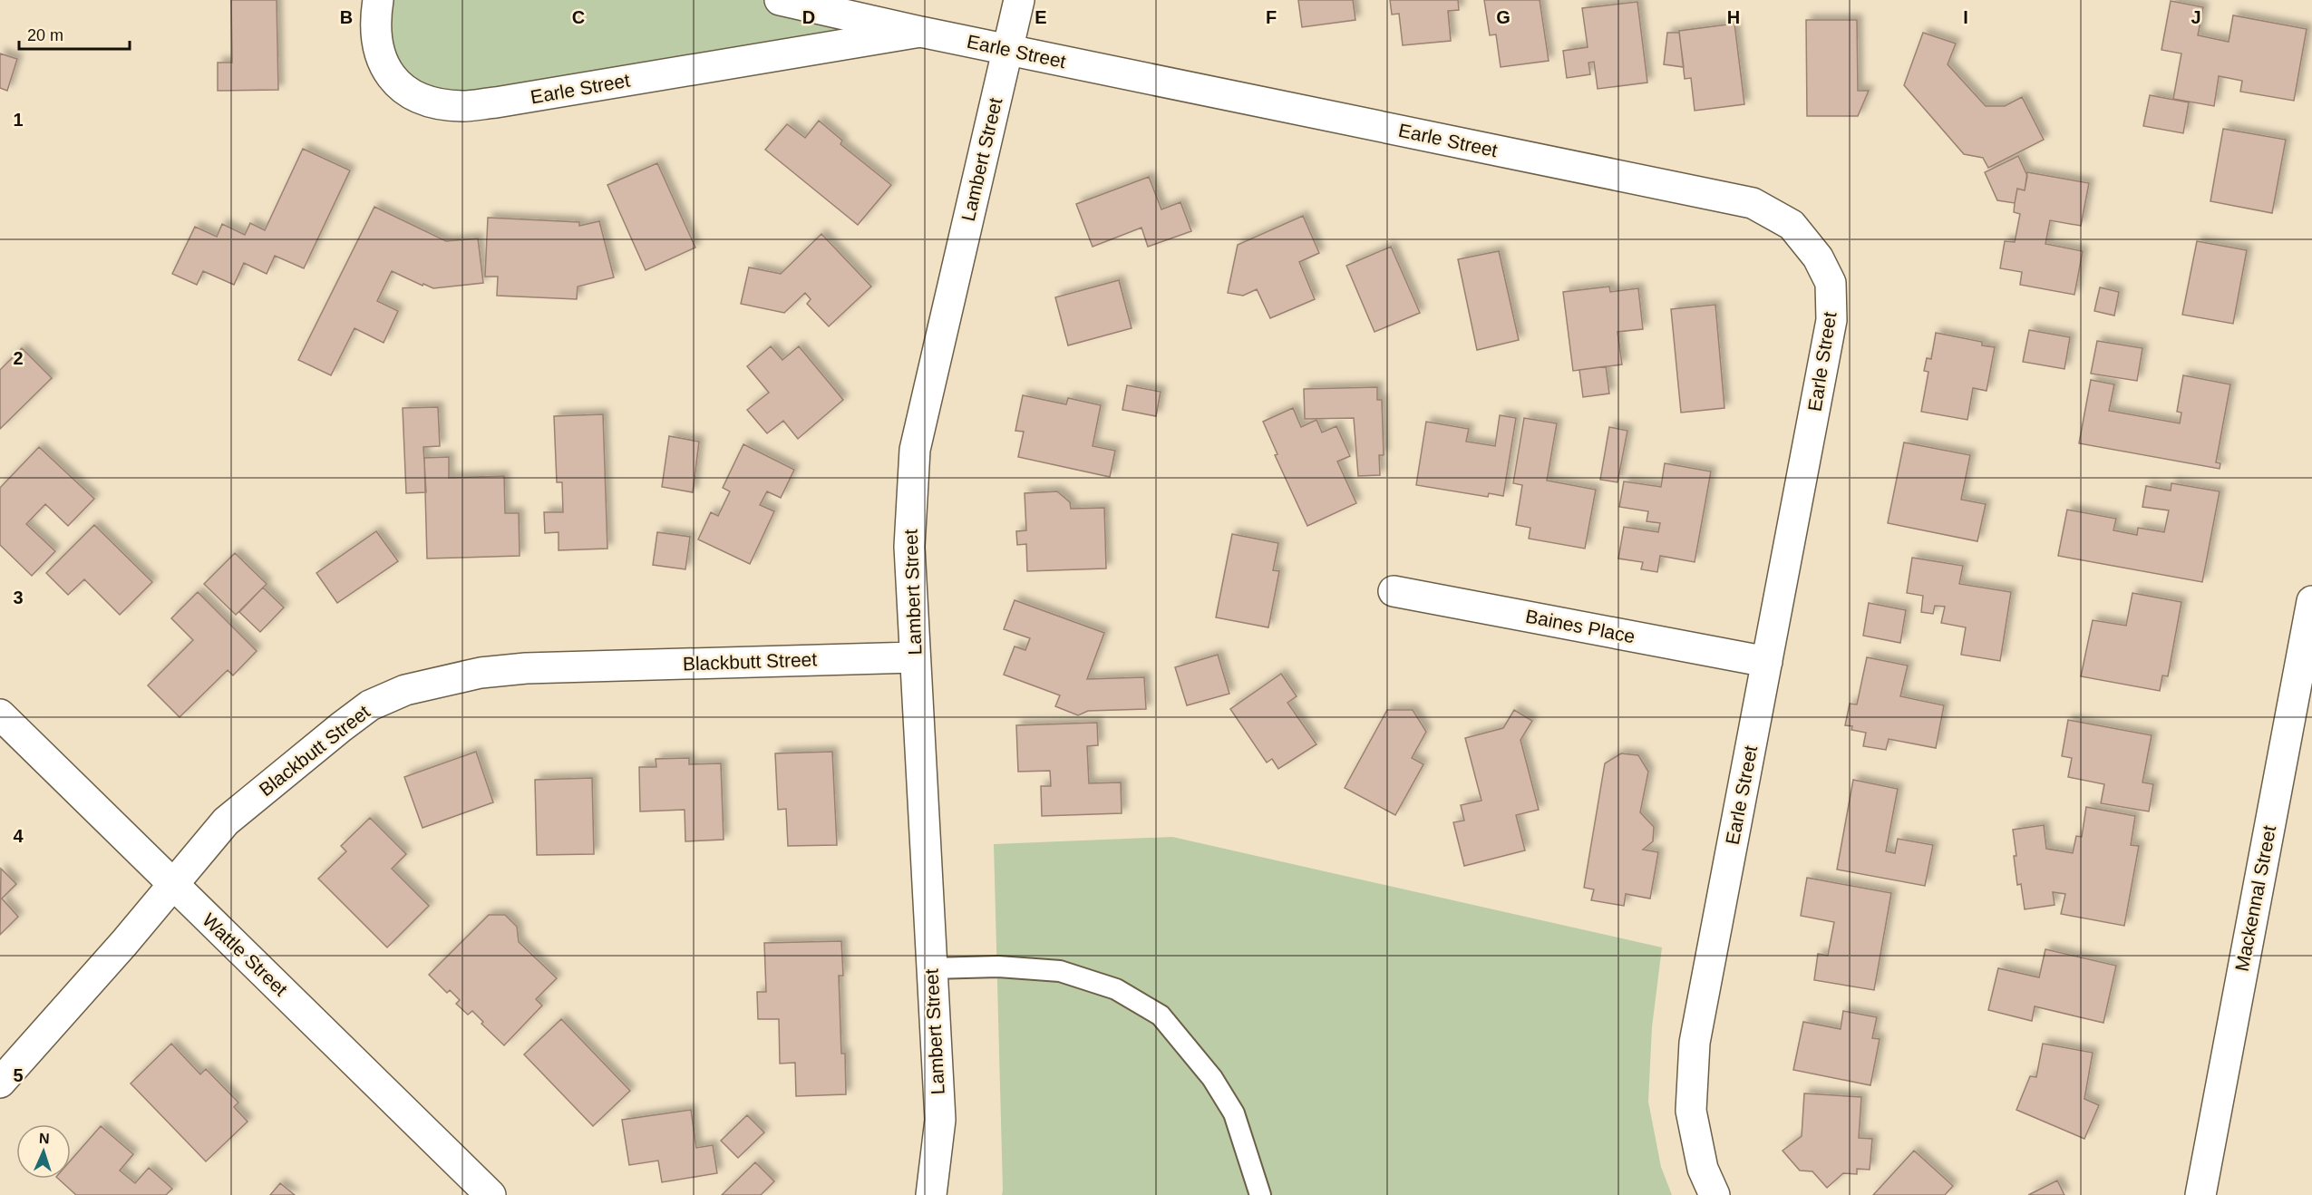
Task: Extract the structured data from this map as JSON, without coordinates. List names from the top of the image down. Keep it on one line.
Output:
{"streets":{"street":["Earle Street","Lambert Street","Baines Place","Blackbutt Street","Mackennal Street","Wattle Street"]},"crossings":[["Earle Street","Lambert Street"],["Earle Street","Baines Place"],["Lambert Street","Blackbutt Street"],["Blackbutt Street","Wattle Street"]],"scale_bar":"20 m","north":"top","grid":{"columns":["B","C","D","E","F","G","H","I","J"],"rows":["1","2","3","4","5"]}}
